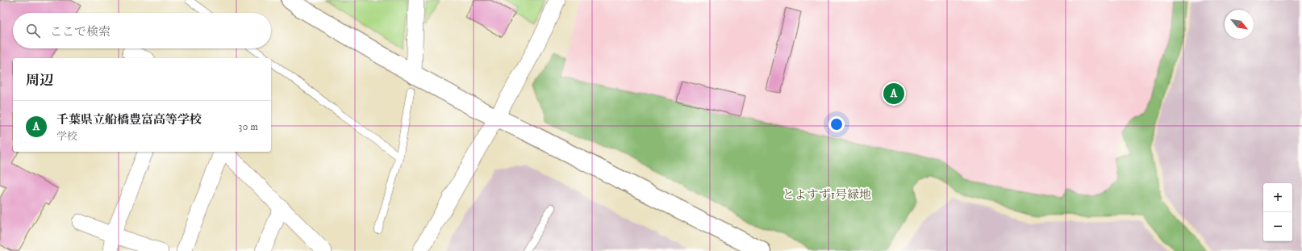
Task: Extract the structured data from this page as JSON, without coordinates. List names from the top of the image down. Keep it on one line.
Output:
{"parks":["とよすず1号緑地"],"north":"bottom right","page":{"search":"ここで検索","heading":"周辺","pins":"A","list":[{"mark":"A","name":"千葉県立船橋豊富高等学校","note":"学校","value":"30 m"}],"map_buttons":["+","−"]}}
